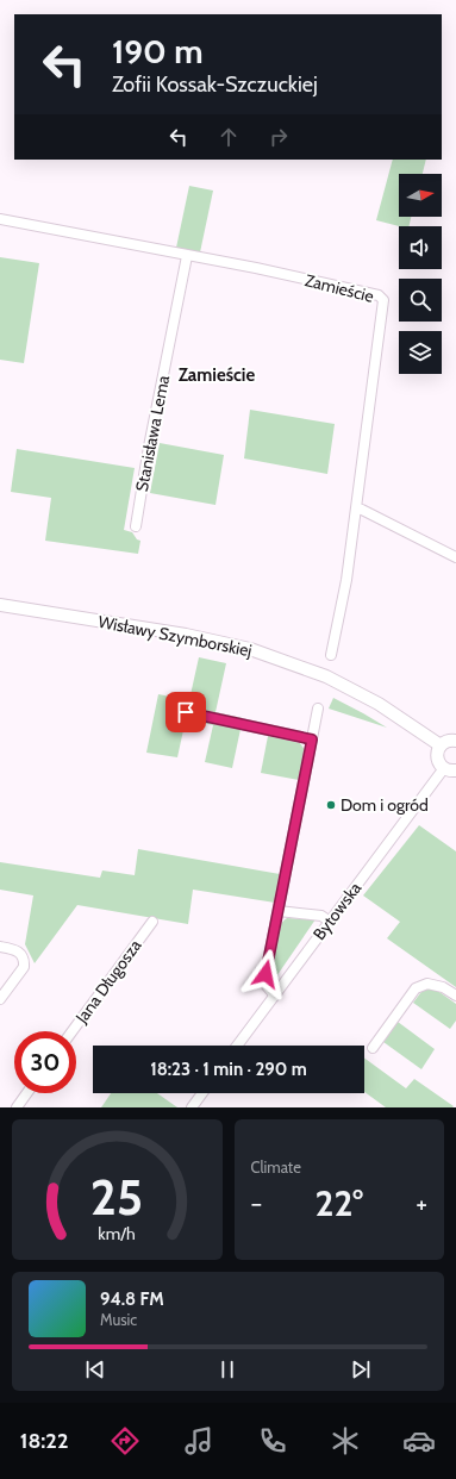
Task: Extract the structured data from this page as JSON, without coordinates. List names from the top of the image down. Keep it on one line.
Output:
{"streets":{"main road":["Wisławy Szymborskiej"],"street":["Zamieście","Stanisława Lema","Bytowska","Jana Długosza"]},"crossings":[["Zamieście","Stanisława Lema"]],"districts":["Zamieście"],"places":["Dom i ogród"],"north":"right","page":{"turn":["190 m","Zofii Kossak-Szczuckiej"],"limit":"30","trip":"18:23 · 1 min · 290 m","tile":"Climate","heat":["−","22°","+"],"song":["94.8 FM","Music"],"tabs":"18:22","gauge":["25","km/h"]}}
